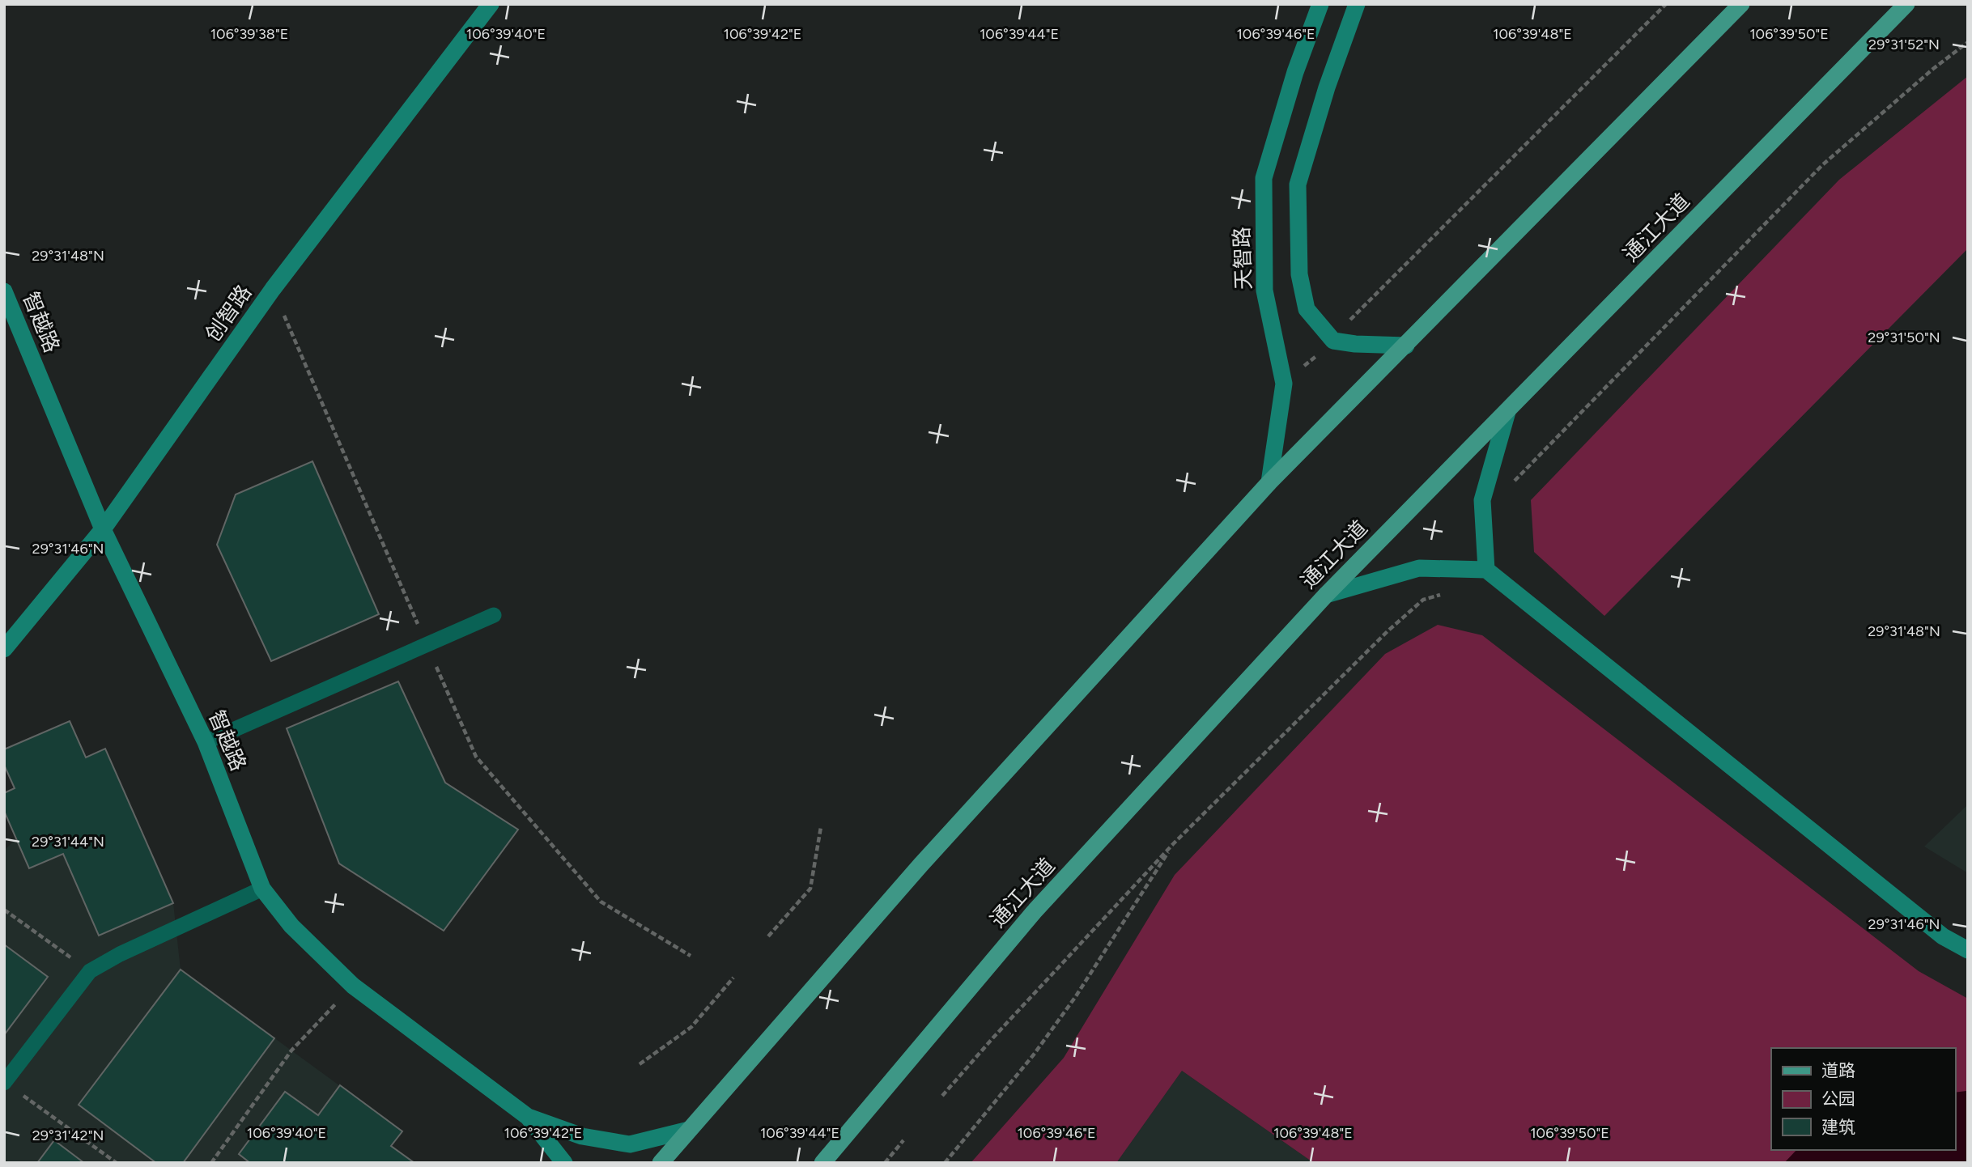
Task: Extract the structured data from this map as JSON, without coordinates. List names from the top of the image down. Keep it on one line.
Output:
{"streets":{"main road":["通江大道"],"street":["天智路","创智路","智越路"]},"crossings":[["创智路","智越路"]],"legend":["道路","公园","建筑"],"coordinates":["106°39'38\"E","106°39'40\"E","106°39'42\"E","106°39'44\"E","106°39'46\"E","106°39'48\"E","106°39'50\"E","29°31'52\"N","29°31'48\"N","29°31'50\"N","29°31'46\"N","29°31'44\"N","29°31'42\"N"]}
